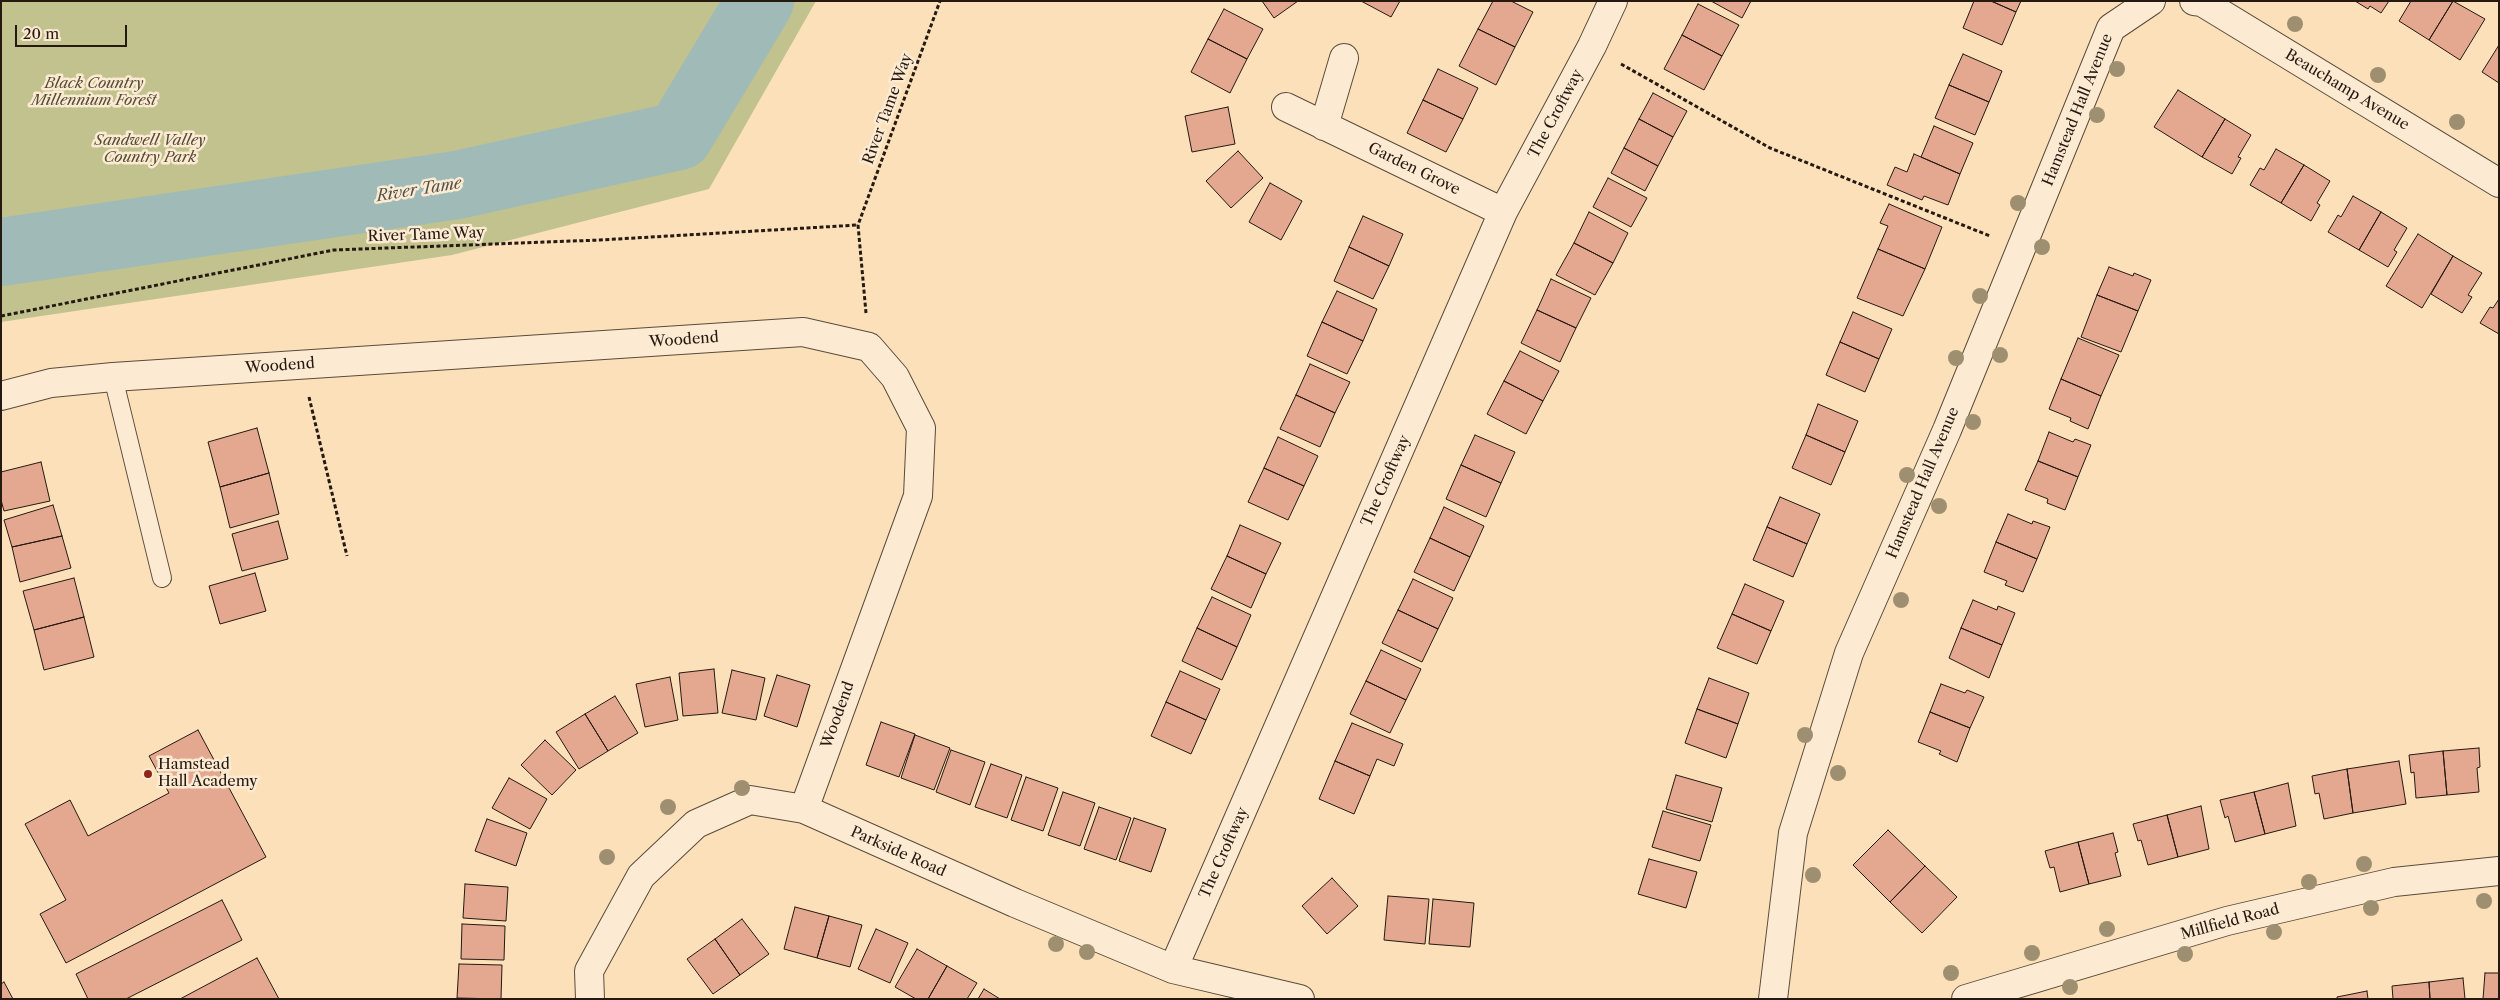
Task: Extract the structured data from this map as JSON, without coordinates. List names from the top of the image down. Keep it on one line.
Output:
{"streets":{"street":["Beauchamp Avenue","Hamstead Hall Avenue","The Croftway","Garden Grove","Woodend","Parkside Road","Millfield Road"],"path":["River Tame Way"]},"crossings":[["River Tame Way","Woodend"],["The Croftway","Garden Grove"],["The Croftway","Parkside Road"],["Woodend","Parkside Road"]],"water":["River Tame"],"parks":["Black Country Millennium Forest","Sandwell Valley Country Park"],"places":["Hamstead Hall Academy"],"scale_bar":"20 m"}
